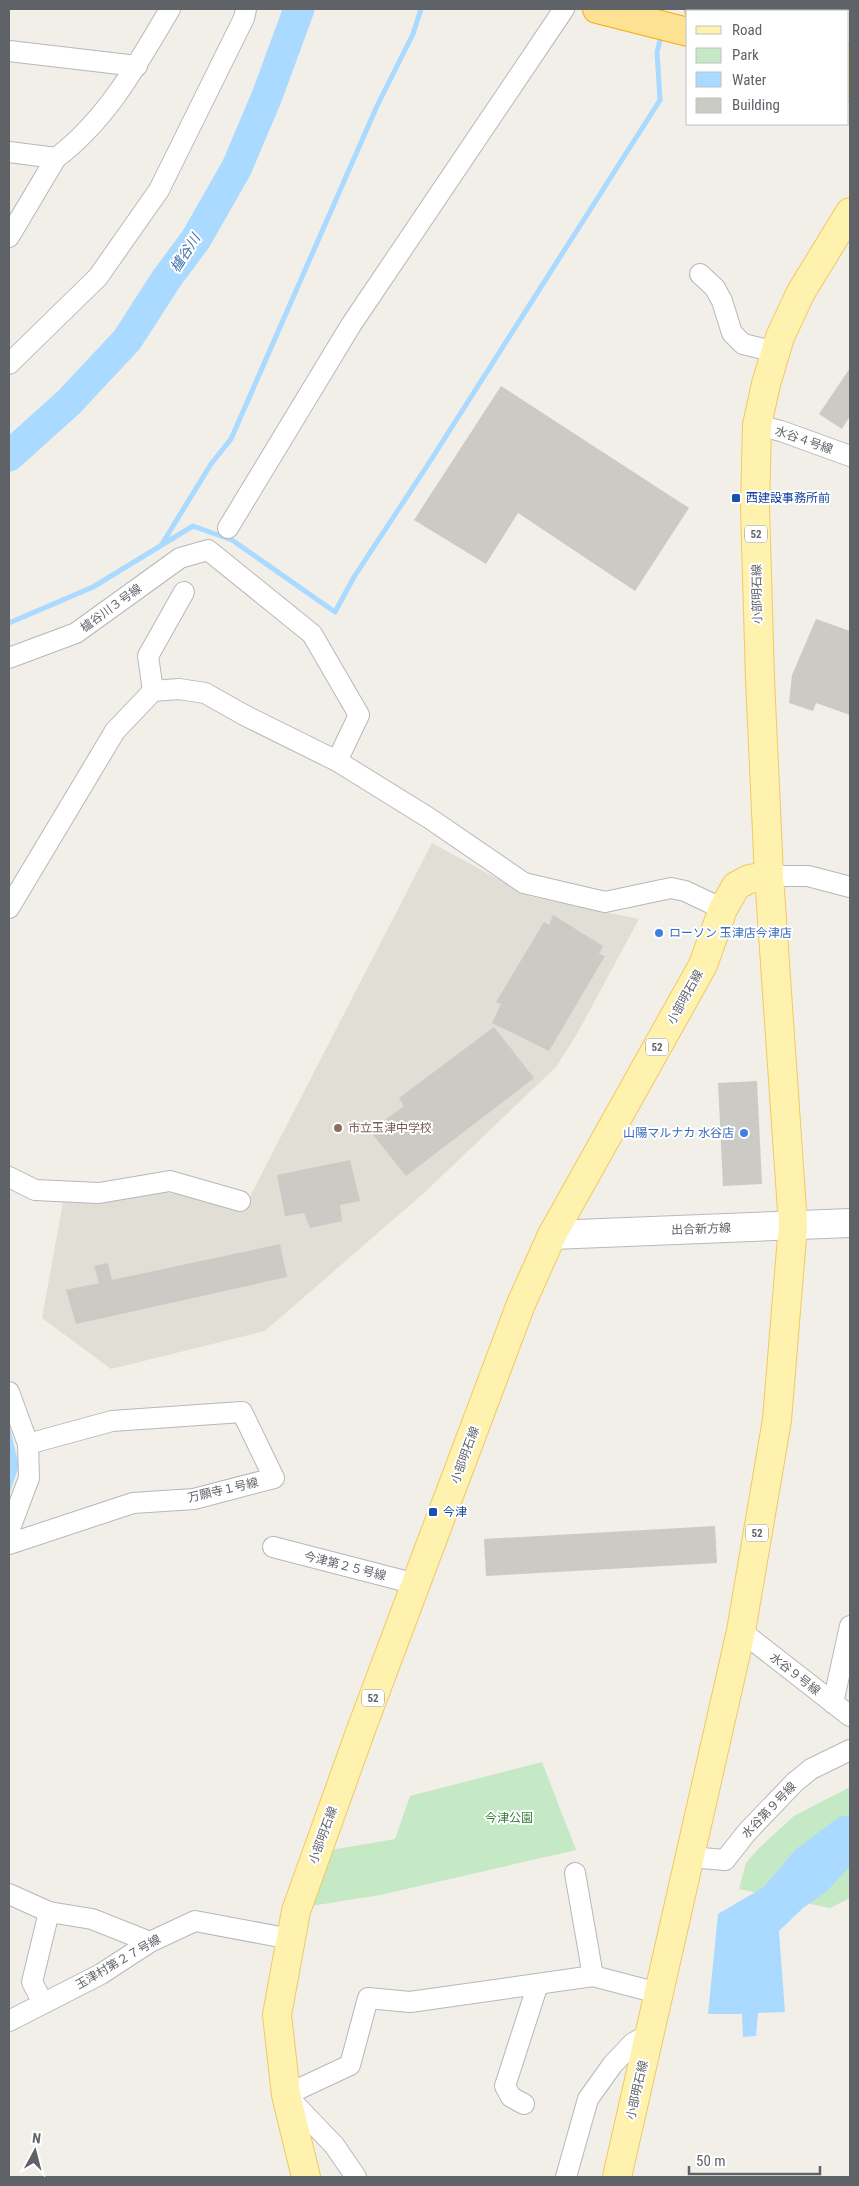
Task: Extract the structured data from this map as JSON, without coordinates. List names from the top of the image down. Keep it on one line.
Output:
{"streets":{"main road":["52","小部明石線"],"street":["水谷４号線","櫨谷川３号線","出合新方線","万願寺１号線","今津第２５号線","水谷９号線","水谷第９号線","玉津村第２７号線"]},"crossings":[["水谷４号線","小部明石線"],["小部明石線","出合新方線"],["小部明石線","今津第２５号線"],["小部明石線","水谷９号線"],["小部明石線","水谷第９号線"],["小部明石線","玉津村第２７号線"]],"water":["櫨谷川"],"parks":["今津公園"],"places":{"transit":["西建設事務所前","今津"],"other":["ローソン 玉津店今津店","市立玉津中学校","山陽マルナカ 水谷店"]},"legend":["Road","Park","Water","Building"],"scale_bar":"50 m","north":"top"}
